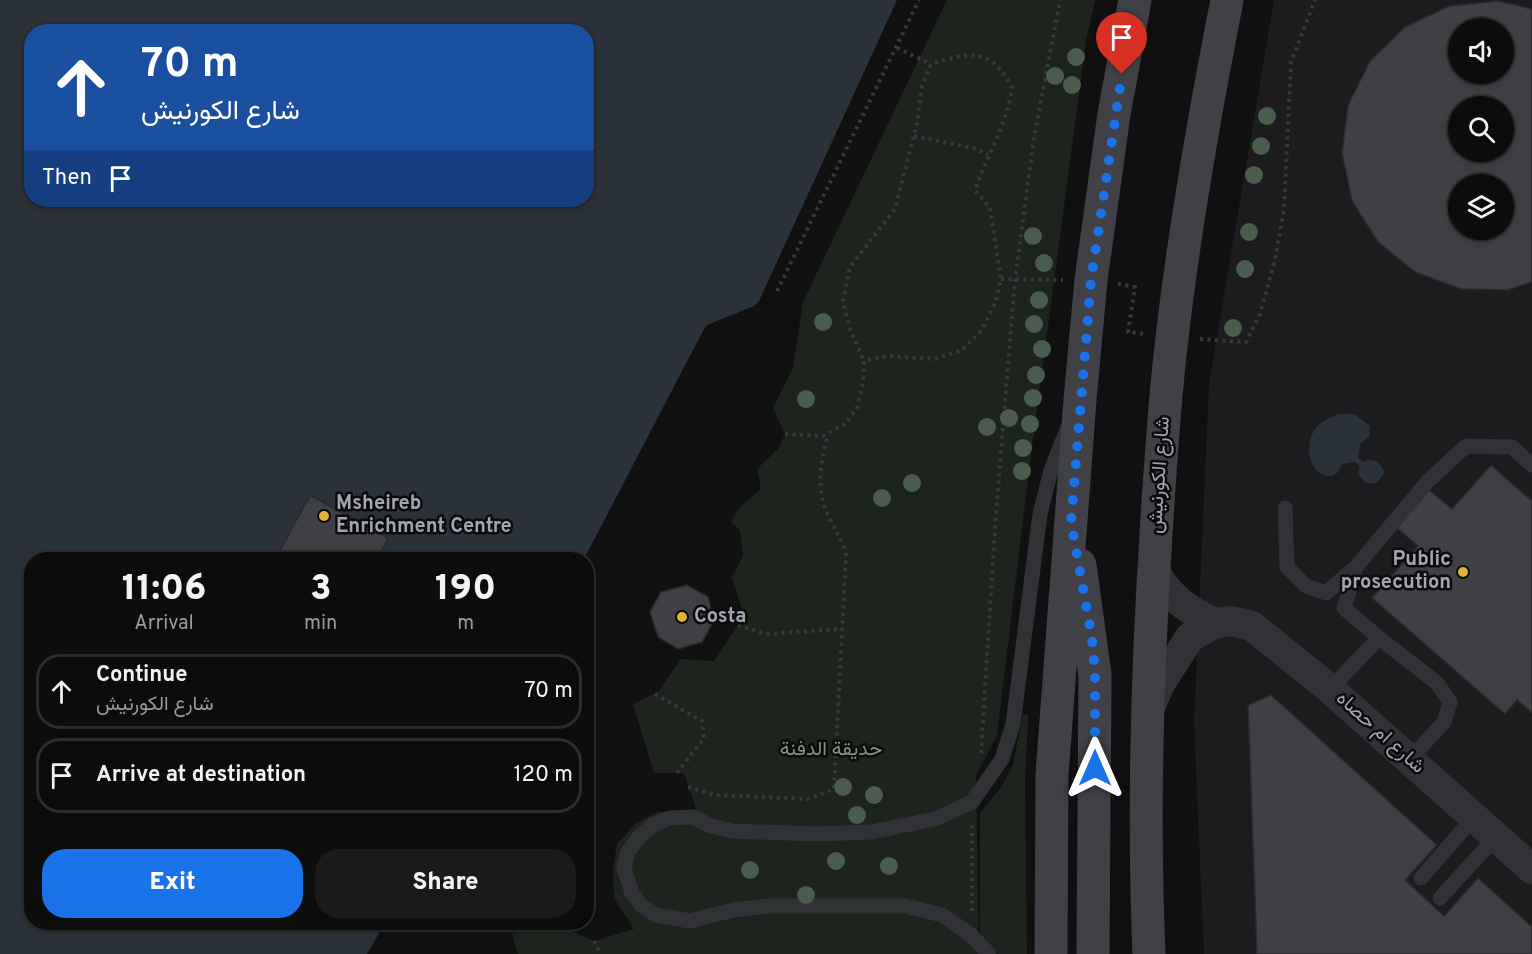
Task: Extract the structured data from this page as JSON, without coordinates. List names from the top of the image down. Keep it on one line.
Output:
{"streets":{"main road":["شارع الكورنيش"],"street":["شارع ام حصاه"]},"crossings":[["شارع الكورنيش","شارع ام حصاه"]],"parks":["حديقة الدفنة"],"places":["Msheireb Enrichment Centre","Public prosecution","Costa"],"page":{"turn":["70 m","شارع الكورنيش"],"then":"Then","eta":["11:06","Arrival","3","min","190","m"],"list":[{"name":"Continue","note":"شارع الكورنيش","value":"70 m"},{"name":"Arrive at destination","value":"120 m"}],"buttons":["Exit","Share"]}}
